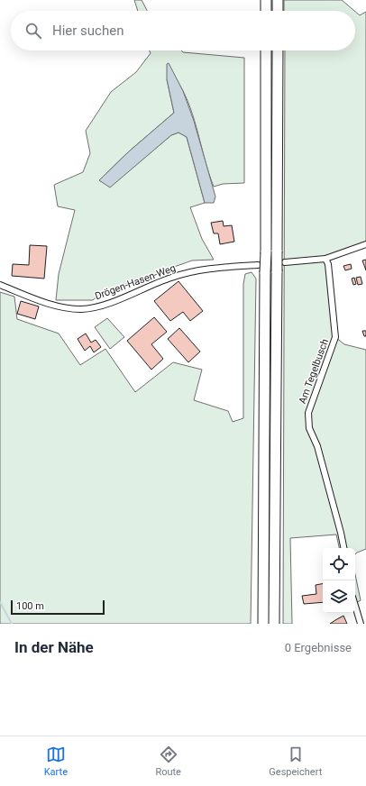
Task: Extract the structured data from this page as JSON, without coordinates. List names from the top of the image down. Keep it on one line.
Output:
{"streets":{"street":["Drögen-Hasen-Weg","Am Tegelbusch"]},"scale_bar":"100 m","page":{"search":"Hier suchen","scale":"100 m","heading":["In der Nähe","0 Ergebnisse"],"nav":["Karte","Route","Gespeichert"]}}
